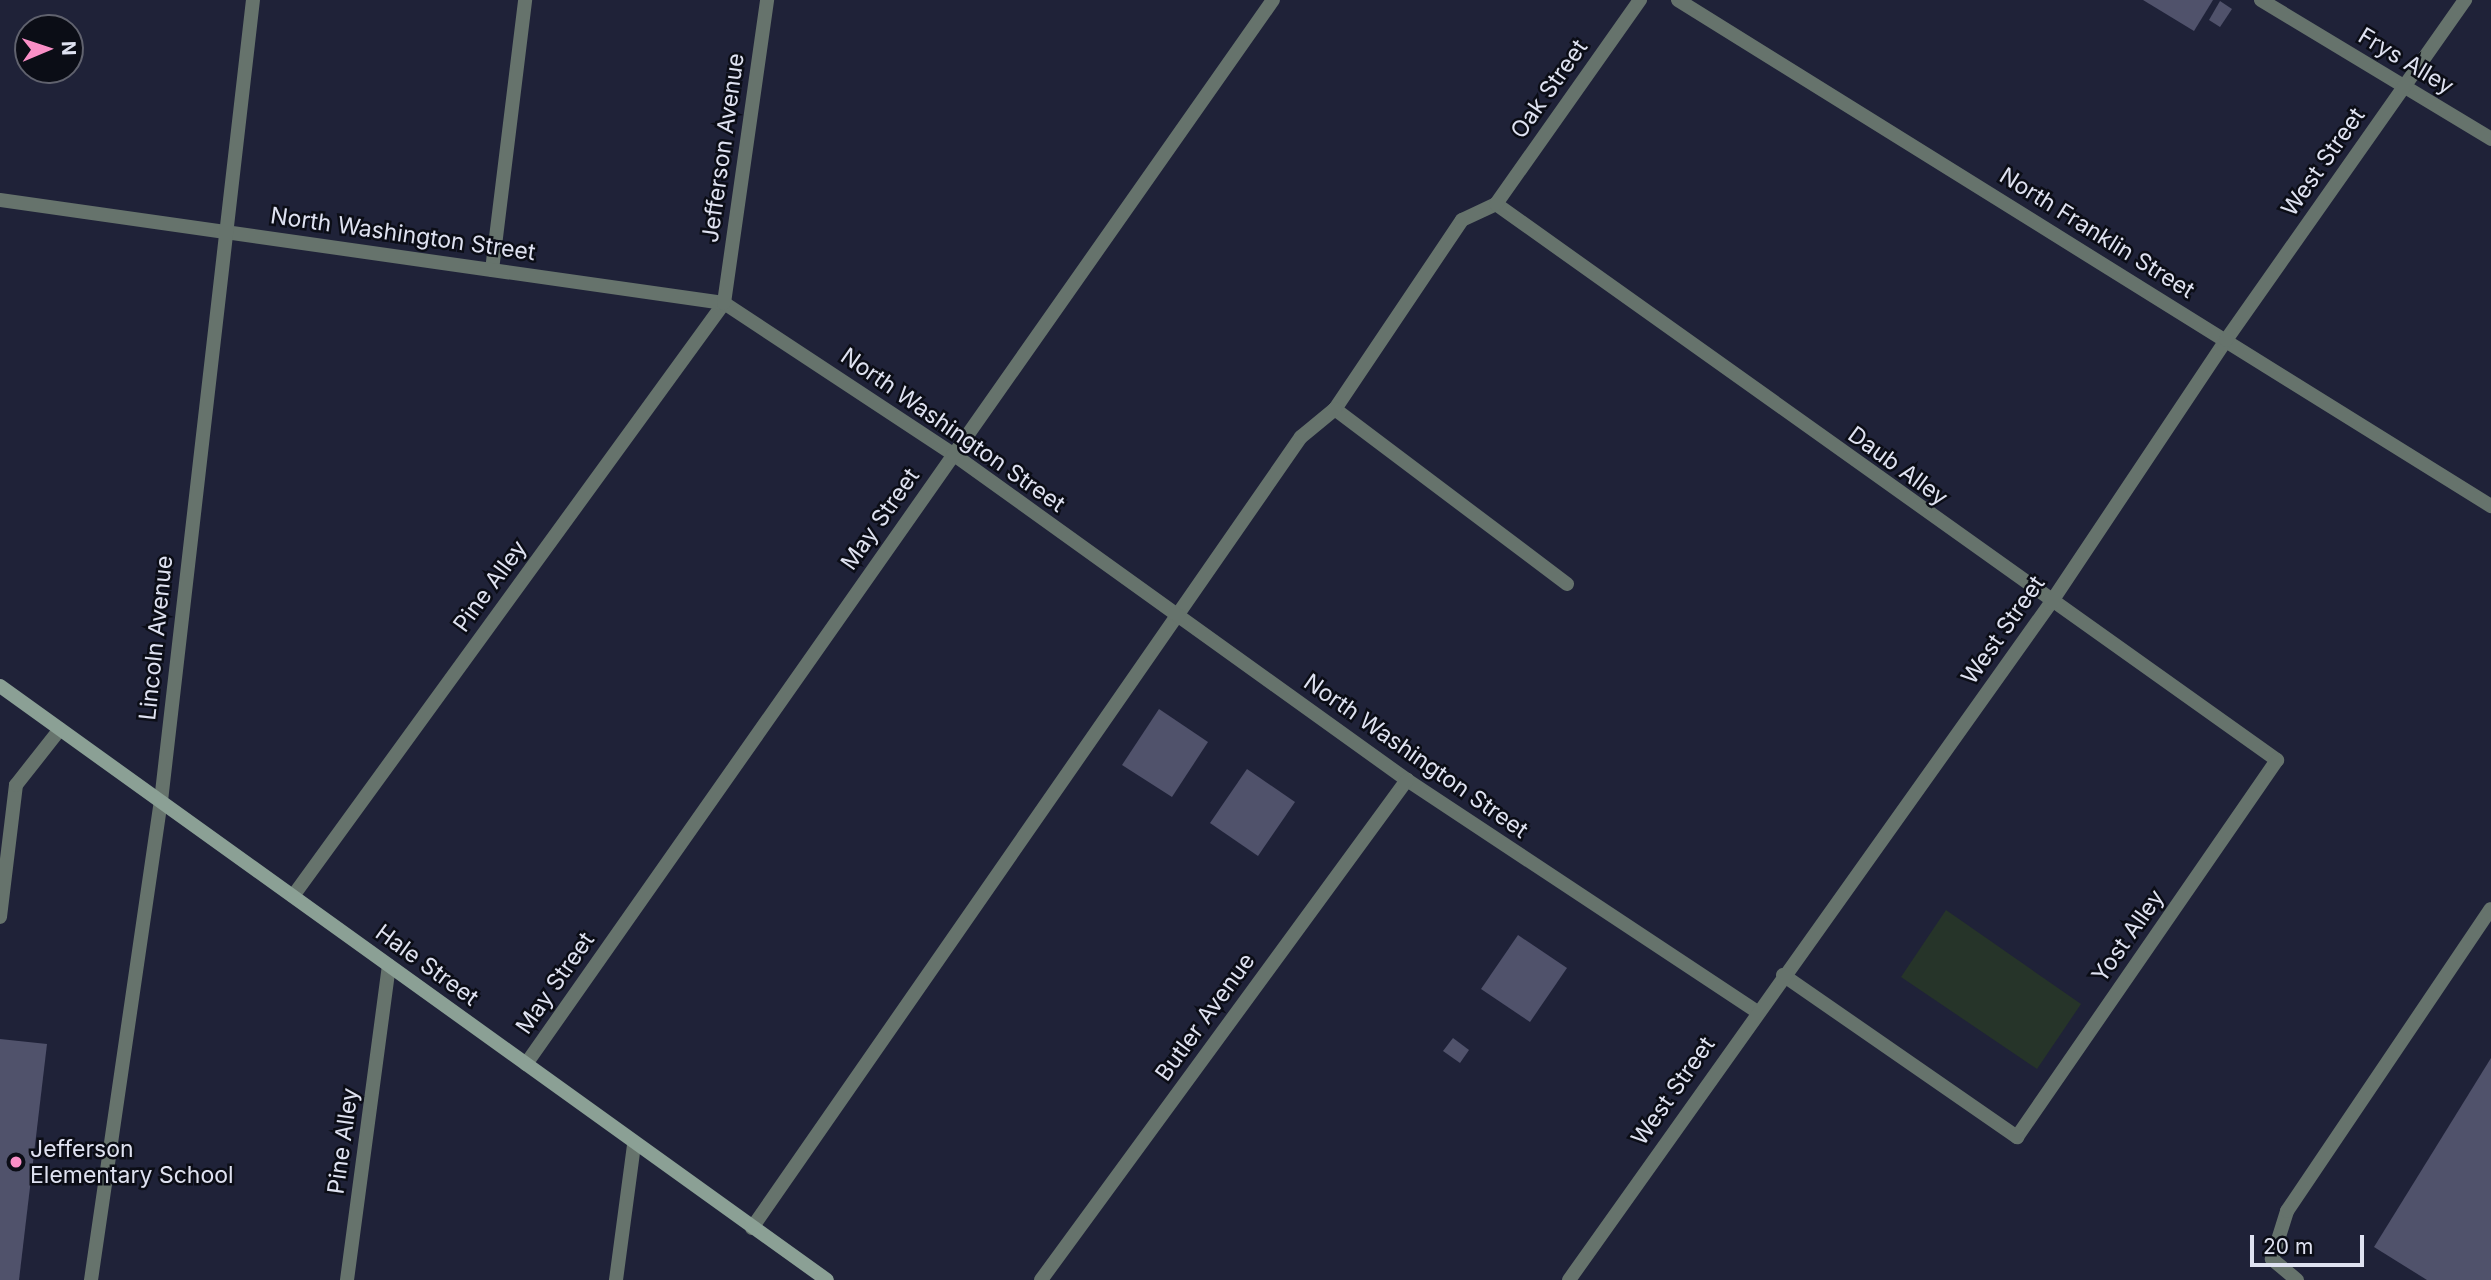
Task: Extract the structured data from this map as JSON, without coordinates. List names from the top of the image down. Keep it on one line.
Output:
{"streets":{"street":["Frys Alley","Oak Street","Jefferson Avenue","West Street","North Franklin Street","North Washington Street","Daub Alley","May Street","Pine Alley","Lincoln Avenue","Yost Alley","Hale Street","Butler Avenue"]},"crossings":[["Frys Alley","West Street"],["Oak Street","Daub Alley"],["Jefferson Avenue","North Washington Street"],["Jefferson Avenue","Pine Alley"],["West Street","North Franklin Street"],["West Street","North Washington Street"],["West Street","Daub Alley"],["West Street","Yost Alley"],["North Washington Street","May Street"],["North Washington Street","Pine Alley"],["North Washington Street","Lincoln Avenue"],["North Washington Street","Butler Avenue"],["Daub Alley","Yost Alley"],["May Street","Hale Street"],["Pine Alley","Hale Street"],["Lincoln Avenue","Hale Street"]],"places":["Jefferson Elementary School"],"scale_bar":"20 m","north":"right"}
